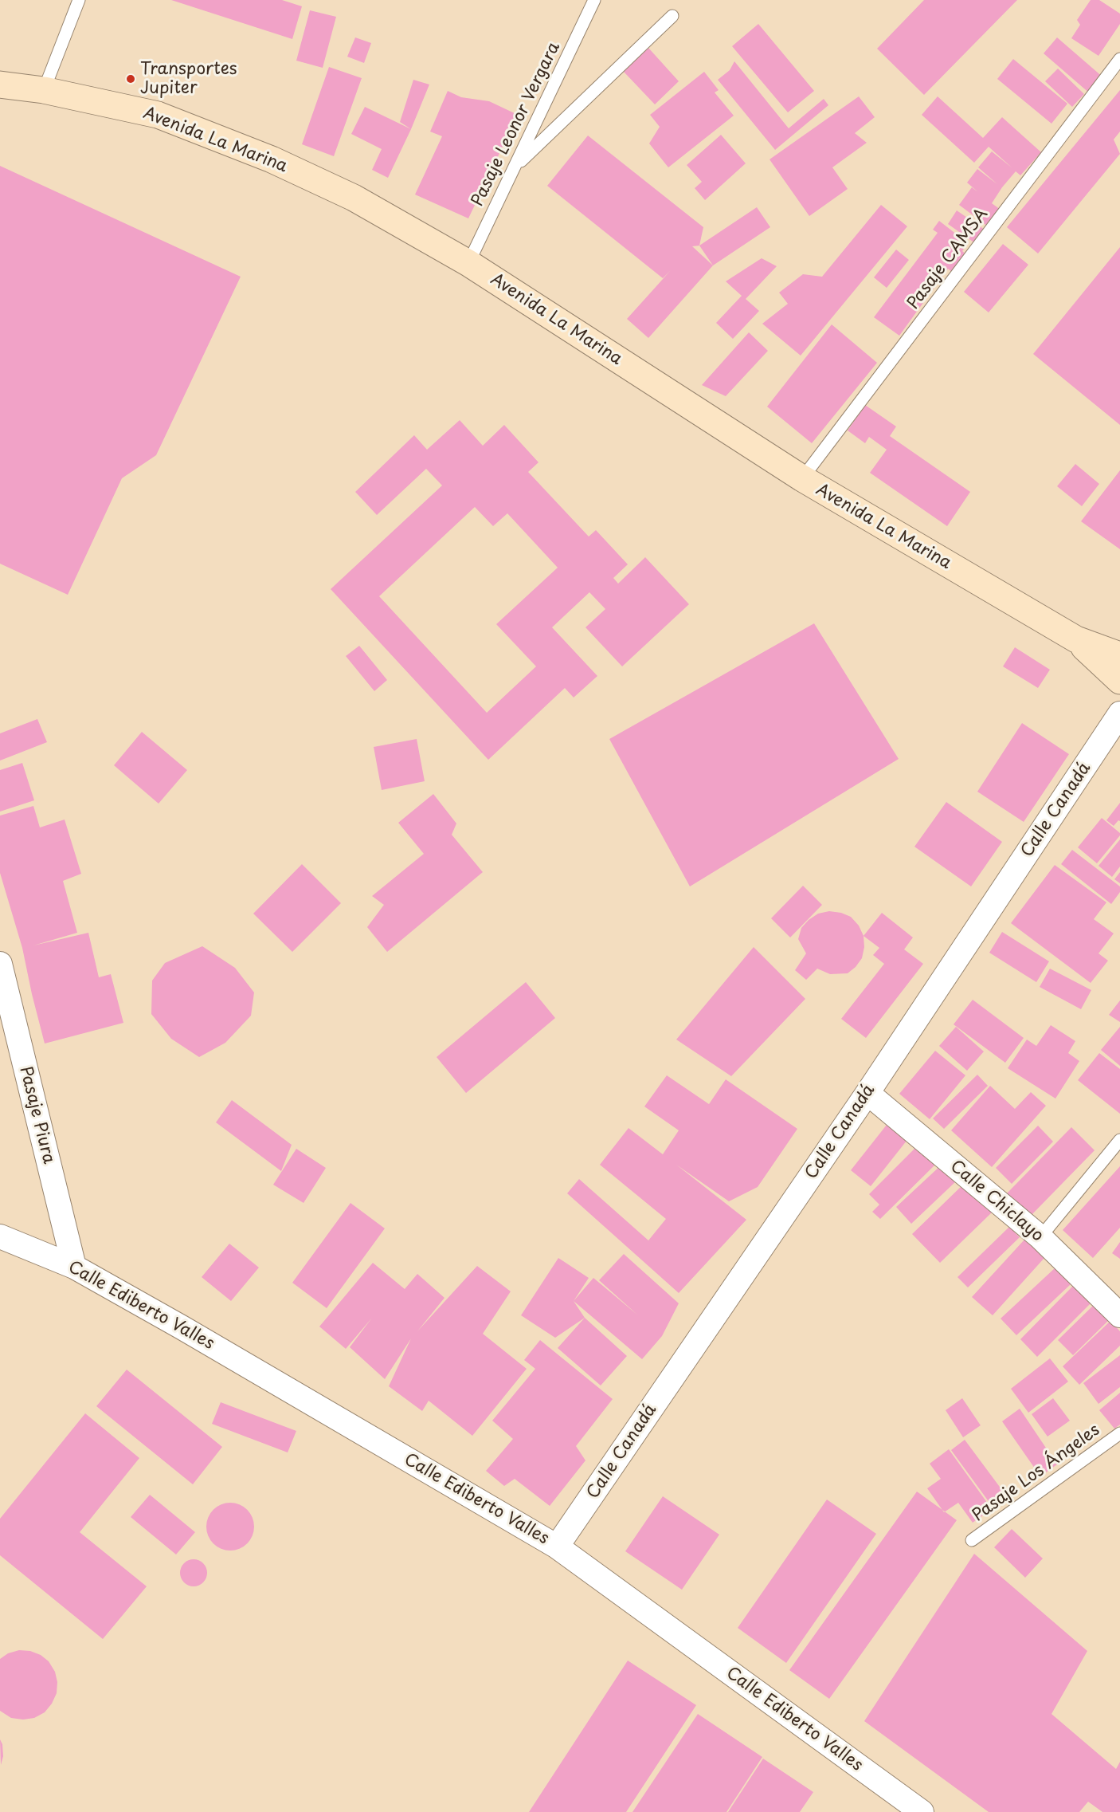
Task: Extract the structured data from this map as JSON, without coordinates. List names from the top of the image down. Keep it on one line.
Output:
{"streets":{"main road":["Avenida La Marina"],"street":["Calle Canadá","Pasaje Piura","Calle Chiclayo","Calle Ediberto Valles"],"lane":["Pasaje Leonor Vergara","Pasaje CAMSA","Pasaje Los Ángeles"]},"crossings":[["Pasaje Leonor Vergara","Avenida La Marina"],["Avenida La Marina","Pasaje CAMSA"],["Calle Canadá","Calle Chiclayo"],["Calle Canadá","Calle Ediberto Valles"],["Pasaje Piura","Calle Ediberto Valles"]],"places":["Transportes Jupiter"]}
